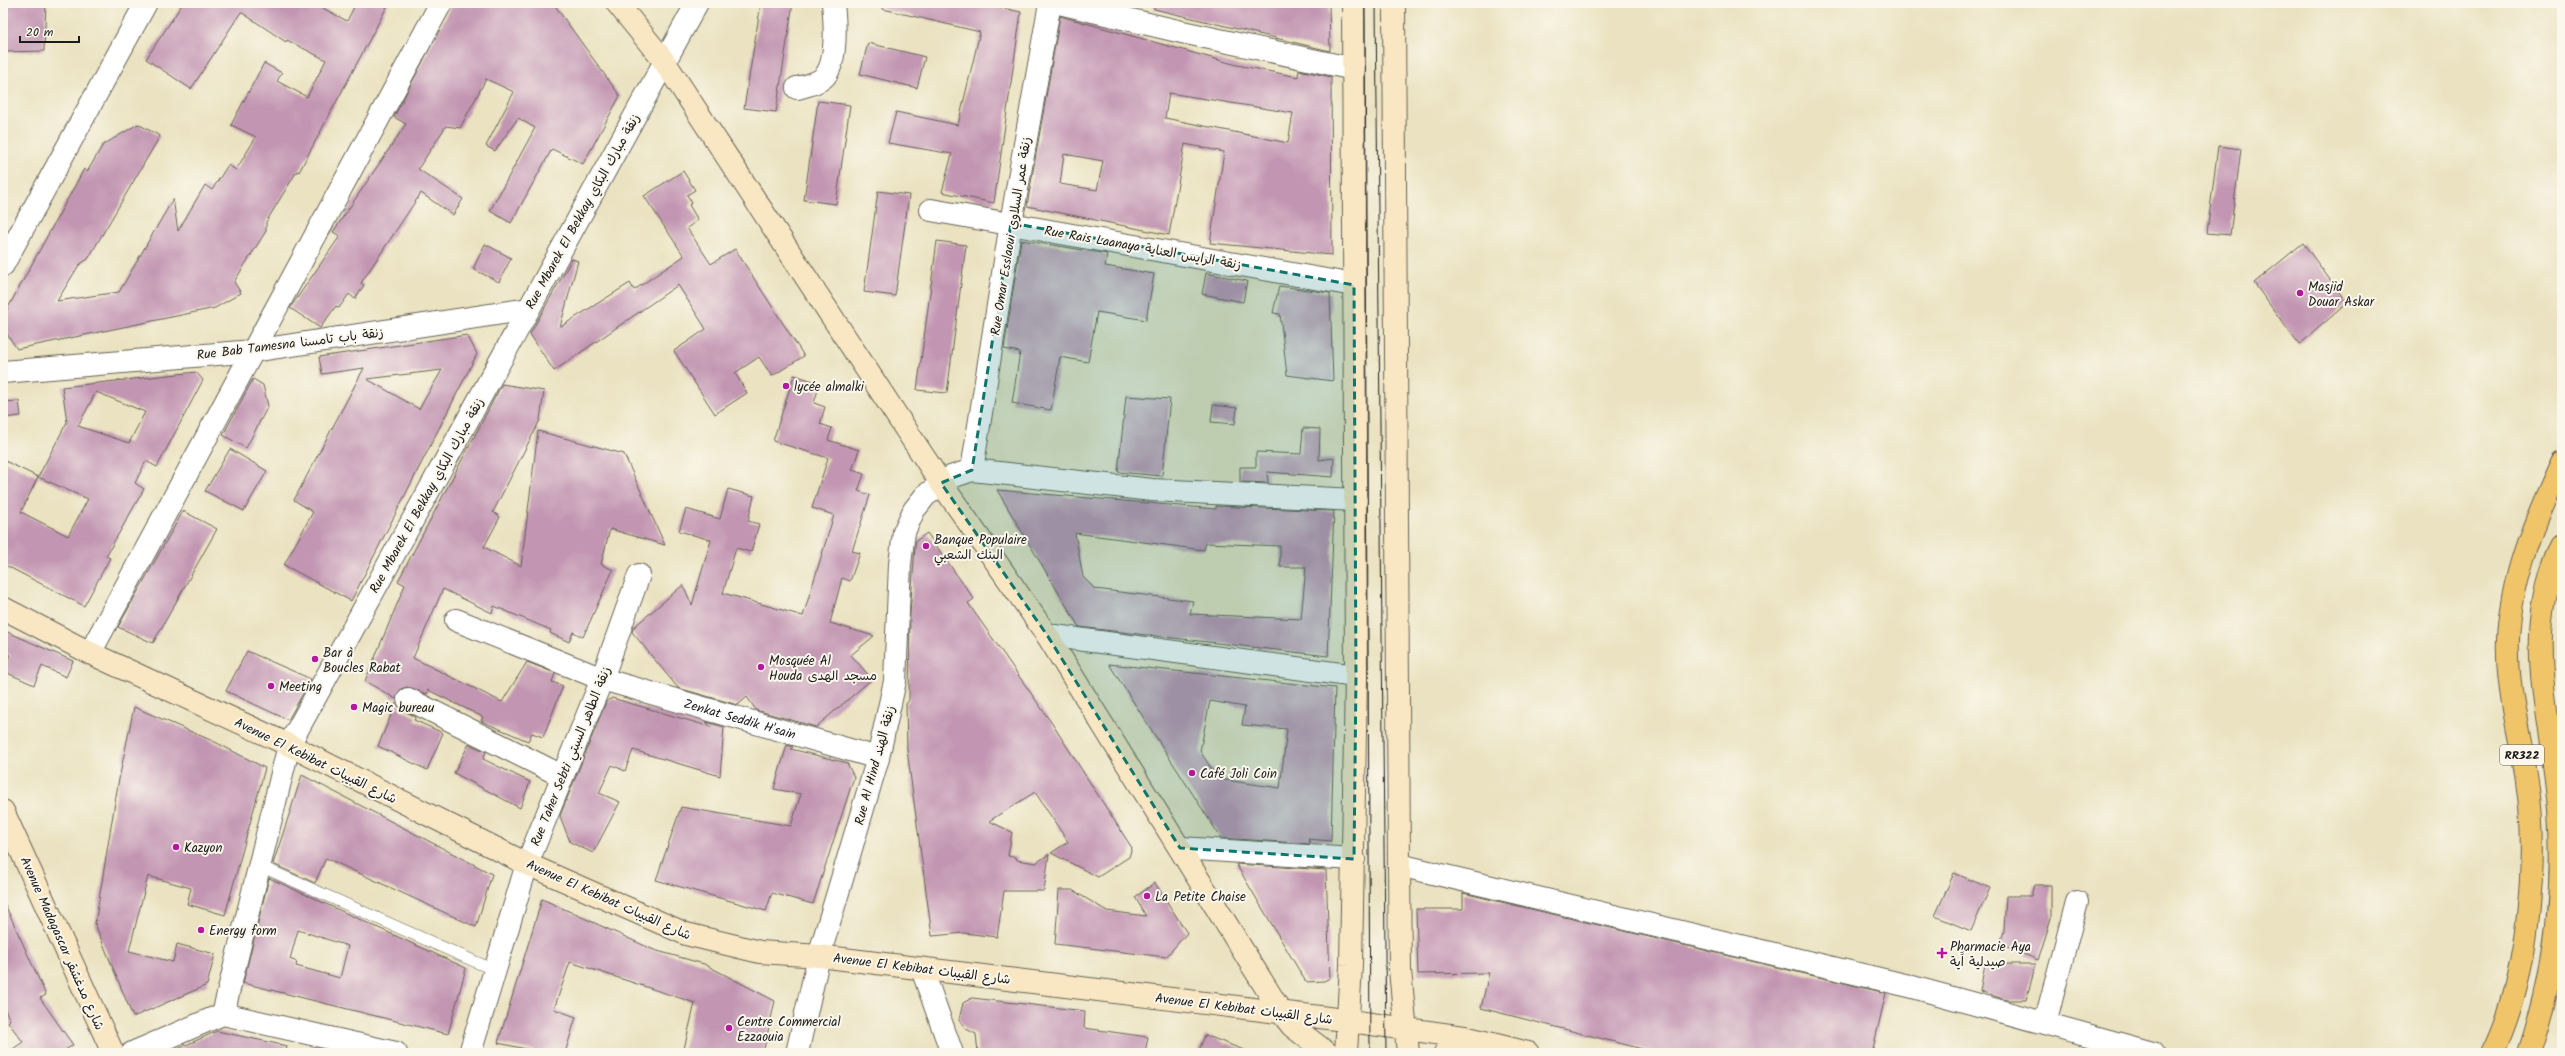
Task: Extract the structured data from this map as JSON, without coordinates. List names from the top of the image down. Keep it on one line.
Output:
{"streets":{"main road":["RR322"],"street":["Rue Mbarek El Bekkay زنقة مبارك البكاي","Rue Omar Esslaoui زنقة عمر السلاوي","Rue Rais Laanaya زنقة الرايس العناية","Rue Bab Tamesna زنقة باب تامسنا","Zenkat Seddik H'sain","Rue Taher Sebti زنقة الطاهر السبتي","Avenue El Kebibat شارع القبيبات","Rue Al Hind زنقة الهند","Avenue Madagascar شارع مدغشقر"]},"crossings":[["Rue Mbarek El Bekkay زنقة مبارك البكاي","Rue Bab Tamesna زنقة باب تامسنا"],["Rue Mbarek El Bekkay زنقة مبارك البكاي","Avenue El Kebibat شارع القبيبات"],["Rue Omar Esslaoui زنقة عمر السلاوي","Rue Rais Laanaya زنقة الرايس العناية"],["Rue Omar Esslaoui زنقة عمر السلاوي","Rue Al Hind زنقة الهند"],["Zenkat Seddik H'sain","Rue Taher Sebti زنقة الطاهر السبتي"],["Zenkat Seddik H'sain","Rue Al Hind زنقة الهند"],["Rue Taher Sebti زنقة الطاهر السبتي","Avenue El Kebibat شارع القبيبات"],["Avenue El Kebibat شارع القبيبات","Rue Al Hind زنقة الهند"]],"places":{"other":["Masjid Douar Askar","lycée almalki","Banque Populaire البنك الشعبي","Bar à Boucles Rabat","Mosquée Al Houda مسجد الهدى","Meeting","Magic bureau","Café Joli Coin","Kazyon","La Petite Chaise","Energy form","Centre Commercial Ezzaouia"],"health":["Pharmacie Aya صيدلية اًية"]},"scale_bar":"20 m"}
